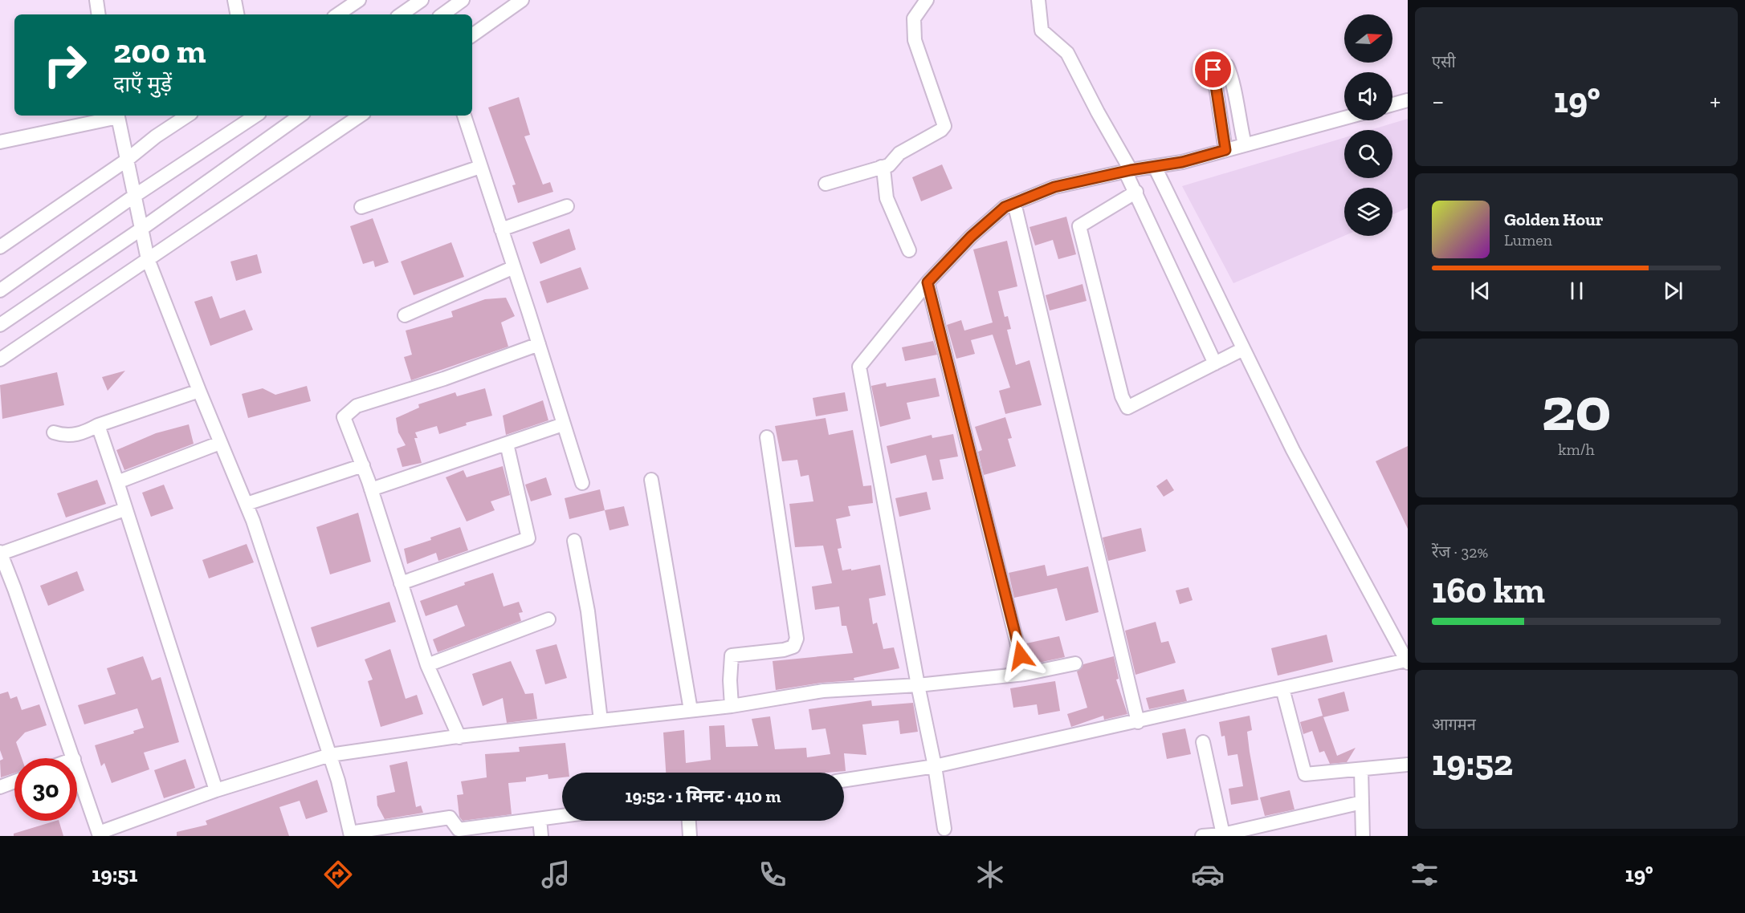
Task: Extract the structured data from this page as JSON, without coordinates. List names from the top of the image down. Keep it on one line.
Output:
{"north":"right","page":{"tile":["एसी",["20","km/h"],["रेंज · 32%","160 km"],["आगमन","19:52"]],"turn":["200 m","दाएँ मुड़ें"],"heat":["−","19°","+"],"song":["Golden Hour","Lumen"],"limit":"30","trip":"19:52 · 1 मिनट · 410 m","tabs":["19:51","19°"]}}
